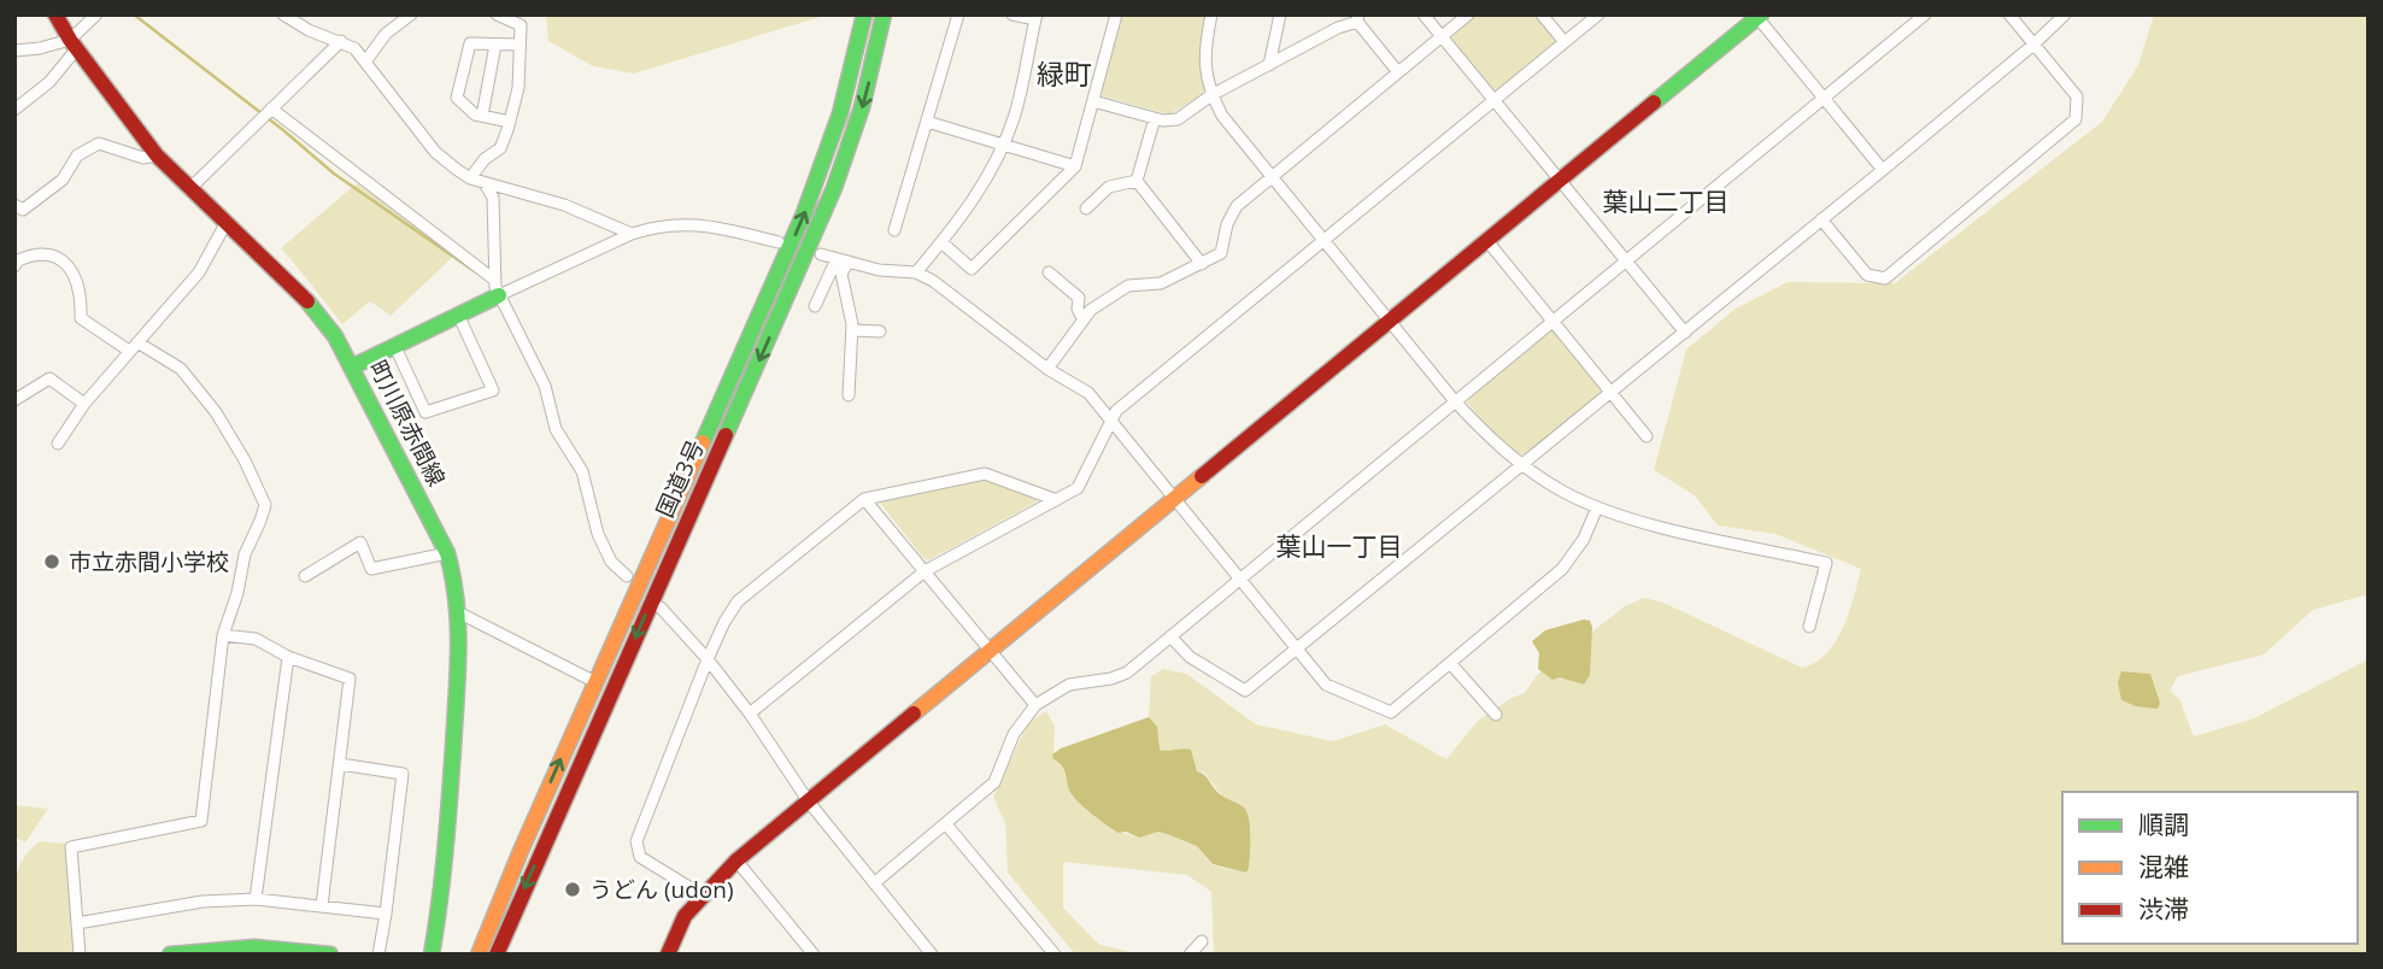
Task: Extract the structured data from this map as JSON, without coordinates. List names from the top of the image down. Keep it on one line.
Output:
{"streets":{"main road":["町川原赤間線","国道3号"]},"districts":["緑町","葉山二丁目","葉山一丁目"],"places":["市立赤間小学校","うどん (udon)"],"legend":["順調","混雑","渋滞"]}
